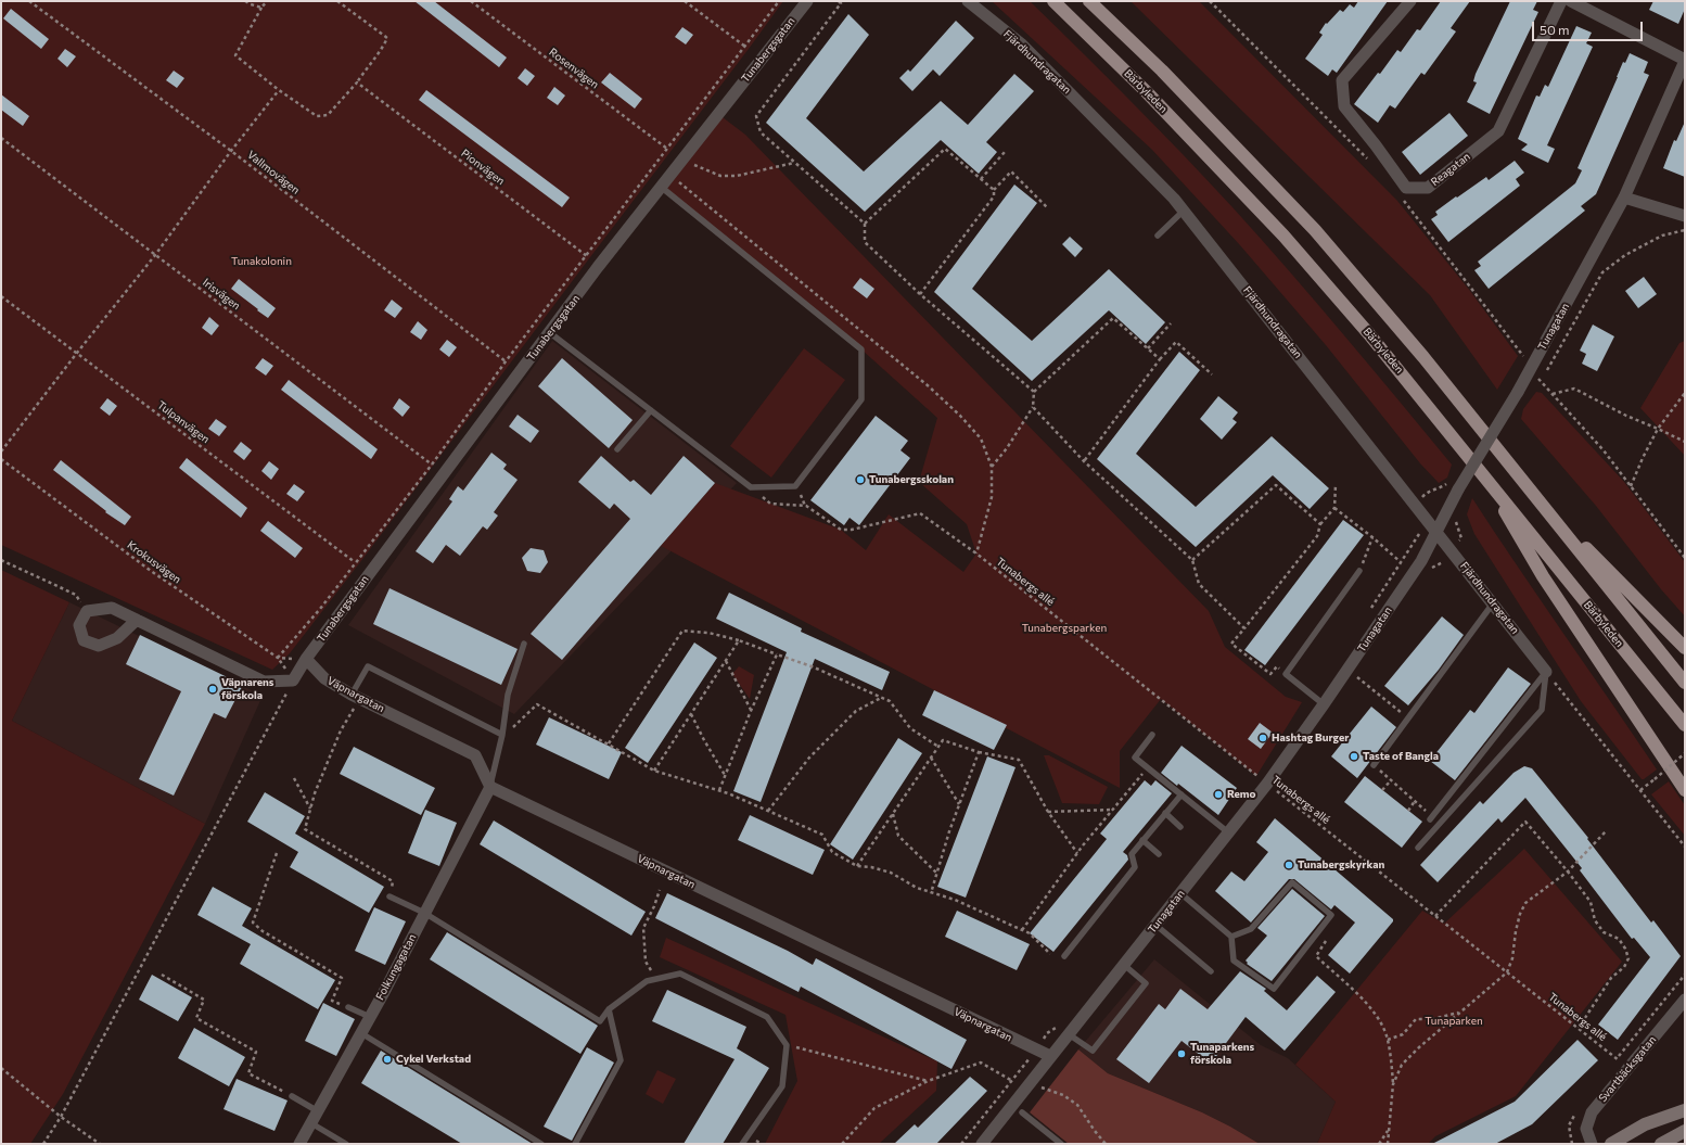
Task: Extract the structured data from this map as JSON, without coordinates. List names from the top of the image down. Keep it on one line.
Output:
{"streets":{"main road":["Bärbyleden"],"street":["Tunabergsgatan","Fjärdhundragatan","Reagatan","Tunagatan","Väpnargatan","Folkungagatan","Svartbäcksgatan"],"path":["Rosenvägen","Pionvägen","Vallmovägen","Irisvägen","Tulpanvägen","Krokusvägen","Tunabergs allé"]},"crossings":[["Tunabergsgatan","Pionvägen"],["Tunabergsgatan","Krokusvägen"],["Tunabergsgatan","Väpnargatan"],["Fjärdhundragatan","Tunagatan"],["Tunagatan","Tunabergs allé"],["Tunagatan","Väpnargatan"],["Krokusvägen","Väpnargatan"],["Väpnargatan","Folkungagatan"]],"parks":["Tunakolonin","Tunabergsparken","Tunaparken"],"places":["Tunabergsskolan","Väpnarens förskola","Hashtag Burger","Taste of Bangla","Remo","Tunabergskyrkan","Tunaparkens förskola","Cykel Verkstad"],"scale_bar":"50 m"}
